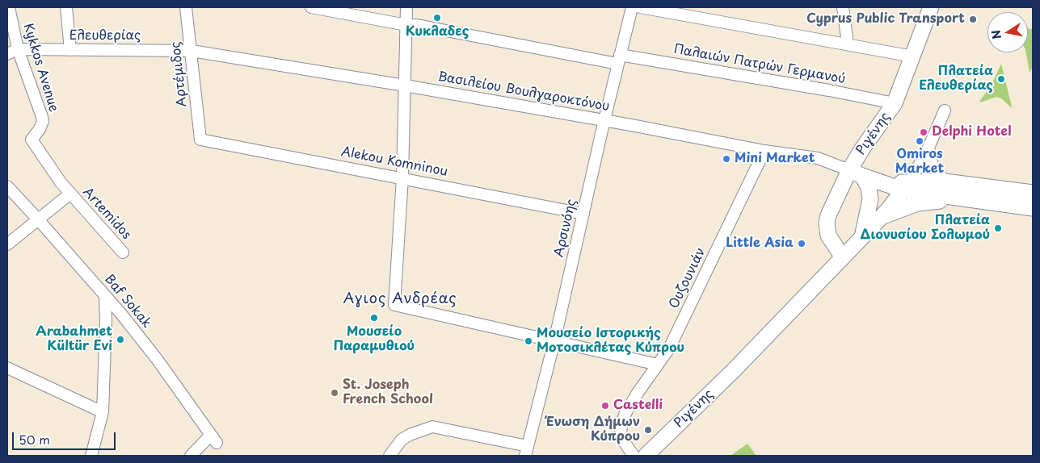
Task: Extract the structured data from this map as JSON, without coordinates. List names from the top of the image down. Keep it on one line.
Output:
{"streets":{"street":["Ελευθερίας","Παλαιών Πατρών Γερμανού","Kykkos Avenue","Αρτέμιδος","Βασιλείου Βουλγαροκτόνου","Ριγένης","Alekou Komninou","Artemidos","Αρσινόης","Ουζουνιάν","Baf Sokak"]},"crossings":[["Ελευθερίας","Kykkos Avenue"],["Ελευθερίας","Αρτέμιδος"],["Ελευθερίας","Βασιλείου Βουλγαροκτόνου"],["Παλαιών Πατρών Γερμανού","Ριγένης"],["Παλαιών Πατρών Γερμανού","Αρσινόης"],["Kykkos Avenue","Artemidos"],["Αρτέμιδος","Βασιλείου Βουλγαροκτόνου"],["Αρτέμιδος","Alekou Komninou"],["Βασιλείου Βουλγαροκτόνου","Ριγένης"],["Βασιλείου Βουλγαροκτόνου","Αρσινόης"],["Βασιλείου Βουλγαροκτόνου","Ουζουνιάν"],["Alekou Komninou","Αρσινόης"]],"districts":["Αγιος Ανδρέας"],"places":["Κυκλαδες","Cyprus Public Transport","Πλατεία Ελευθερίας","Delphi Hotel","Omiros Market","Mini Market","Πλατεία Διονυσίου Σολωμού","Little Asia","Μουσείο Παραμυθιού","Arabahmet Kültür Evi","Μουσείο Ιστορικής Μοτοσικλέτας Κύπρου","St. Joseph French School","Castelli","Ένωση Δήμων Κύπρου"],"scale_bar":"50 m","north":"left"}
